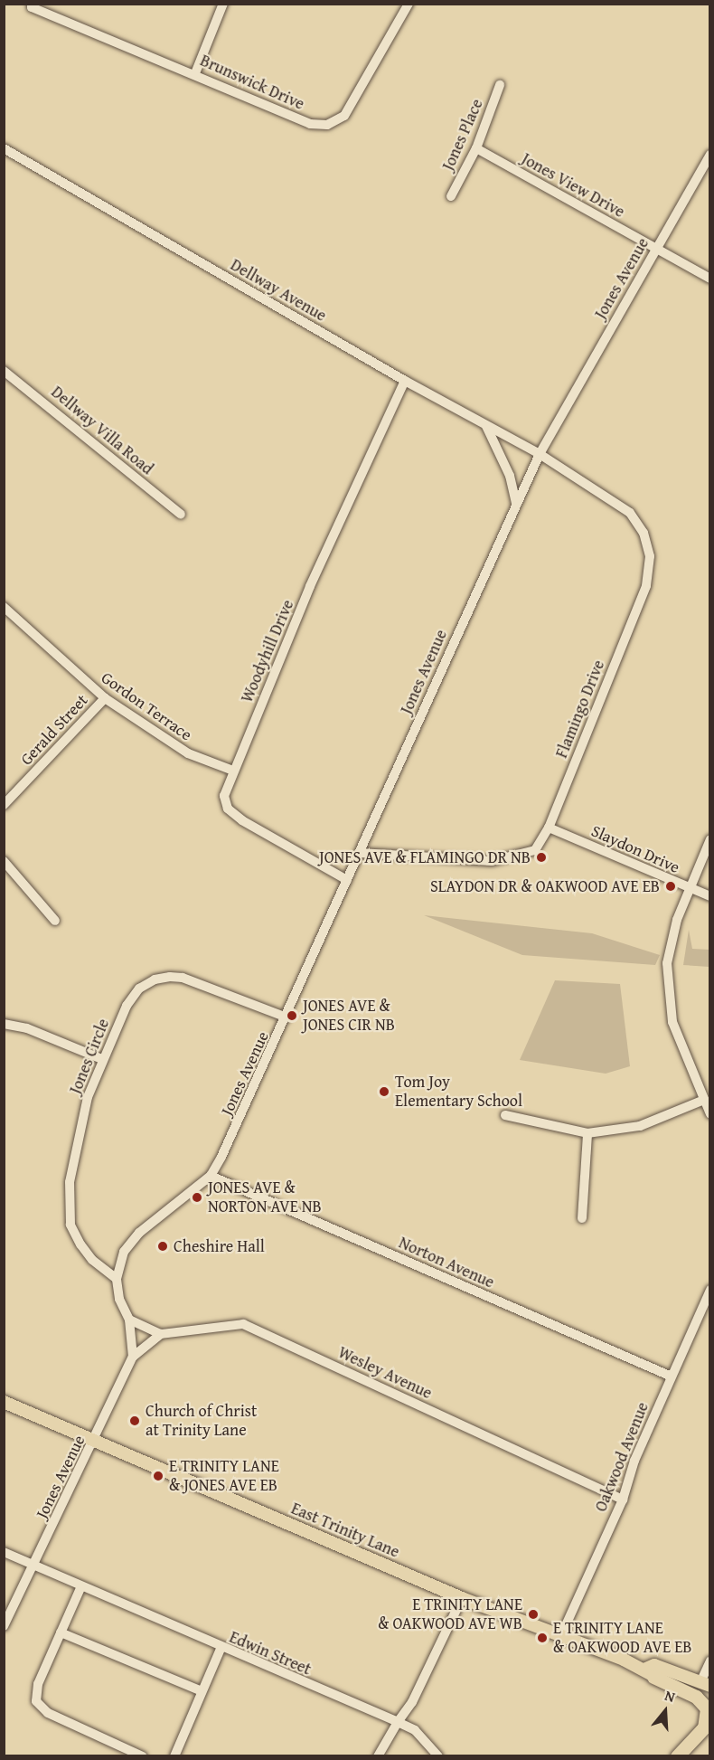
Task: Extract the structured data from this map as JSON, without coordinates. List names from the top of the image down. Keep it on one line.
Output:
{"streets":{"main road":["East Trinity Lane"],"street":["Brunswick Drive","Jones Place","Jones View Drive","Jones Avenue","Dellway Avenue","Dellway Villa Road","Woodyhill Drive","Gordon Terrace","Flamingo Drive","Gerald Street","Slaydon Drive","Jones Circle","Norton Avenue","Wesley Avenue","Oakwood Avenue","Edwin Street"]},"crossings":[["Jones Place","Jones View Drive"],["Jones View Drive","Jones Avenue"],["Jones Avenue","Dellway Avenue"],["Jones Avenue","Woodyhill Drive"],["Jones Avenue","Flamingo Drive"],["Jones Avenue","Jones Circle"],["Jones Avenue","Norton Avenue"],["Jones Avenue","East Trinity Lane"],["Jones Avenue","Edwin Street"],["Dellway Avenue","Woodyhill Drive"],["Dellway Avenue","Flamingo Drive"],["Woodyhill Drive","Gordon Terrace"],["Gordon Terrace","Gerald Street"],["Flamingo Drive","Slaydon Drive"],["Norton Avenue","Oakwood Avenue"],["Wesley Avenue","Oakwood Avenue"],["Oakwood Avenue","East Trinity Lane"]],"places":["JONES AVE & FLAMINGO DR NB","SLAYDON DR & OAKWOOD AVE EB","JONES AVE & JONES CIR NB","Tom Joy Elementary School","JONES AVE & NORTON AVE NB","Cheshire Hall","Church of Christ at Trinity Lane","E TRINITY LANE & JONES AVE EB","E TRINITY LANE & OAKWOOD AVE WB","E TRINITY LANE & OAKWOOD AVE EB"],"north":"top"}
